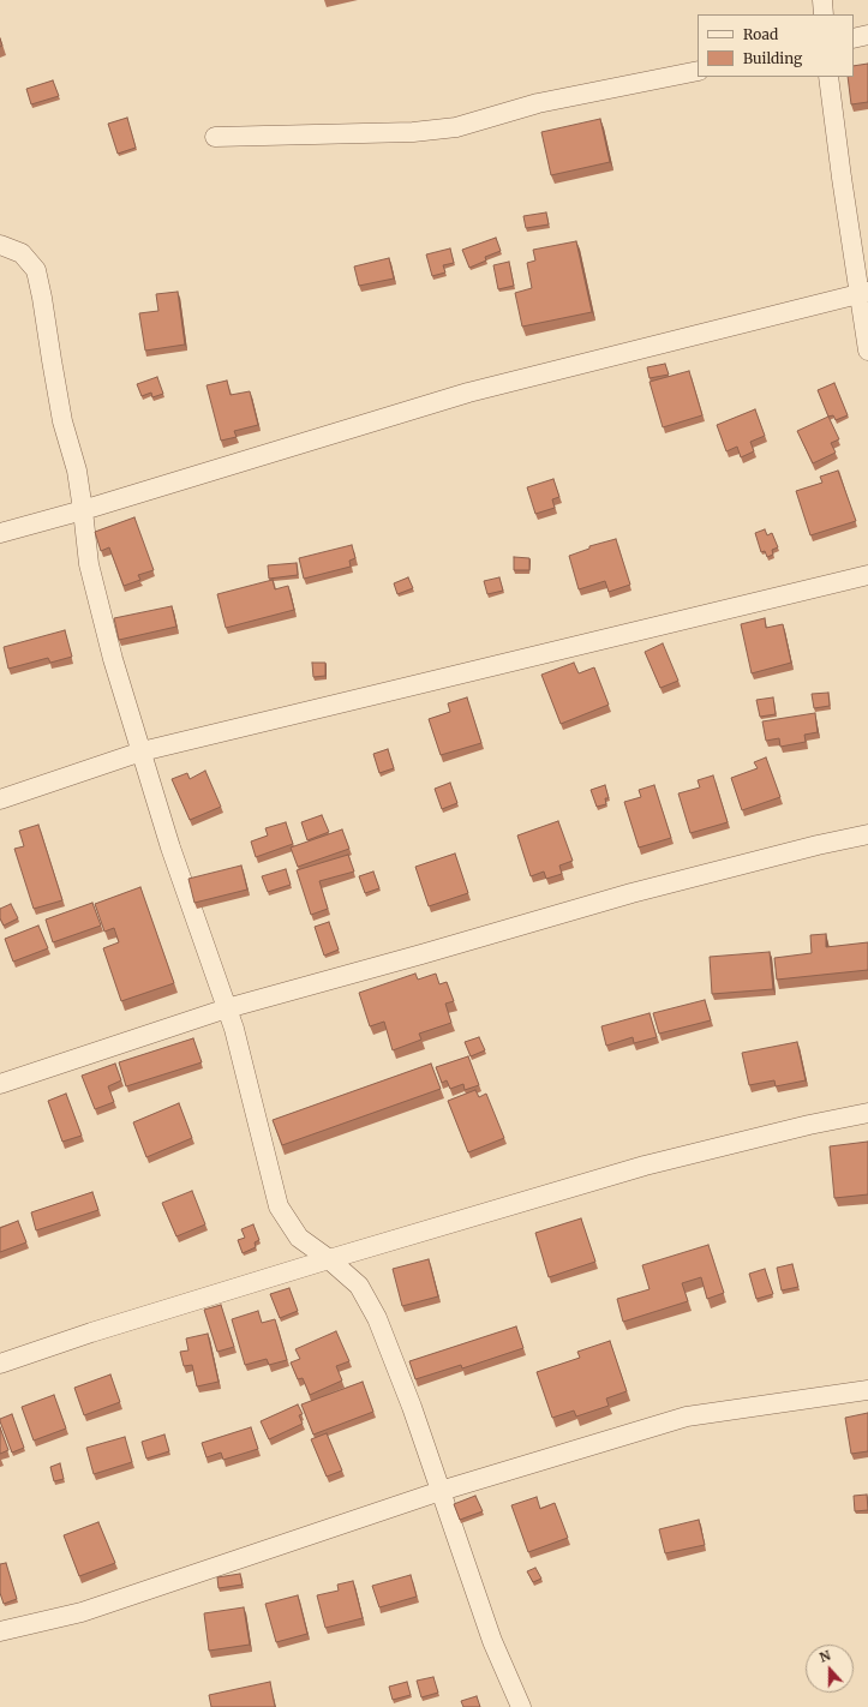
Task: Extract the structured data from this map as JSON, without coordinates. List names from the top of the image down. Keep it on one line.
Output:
{"legend":["Road","Building"],"north":"top"}
